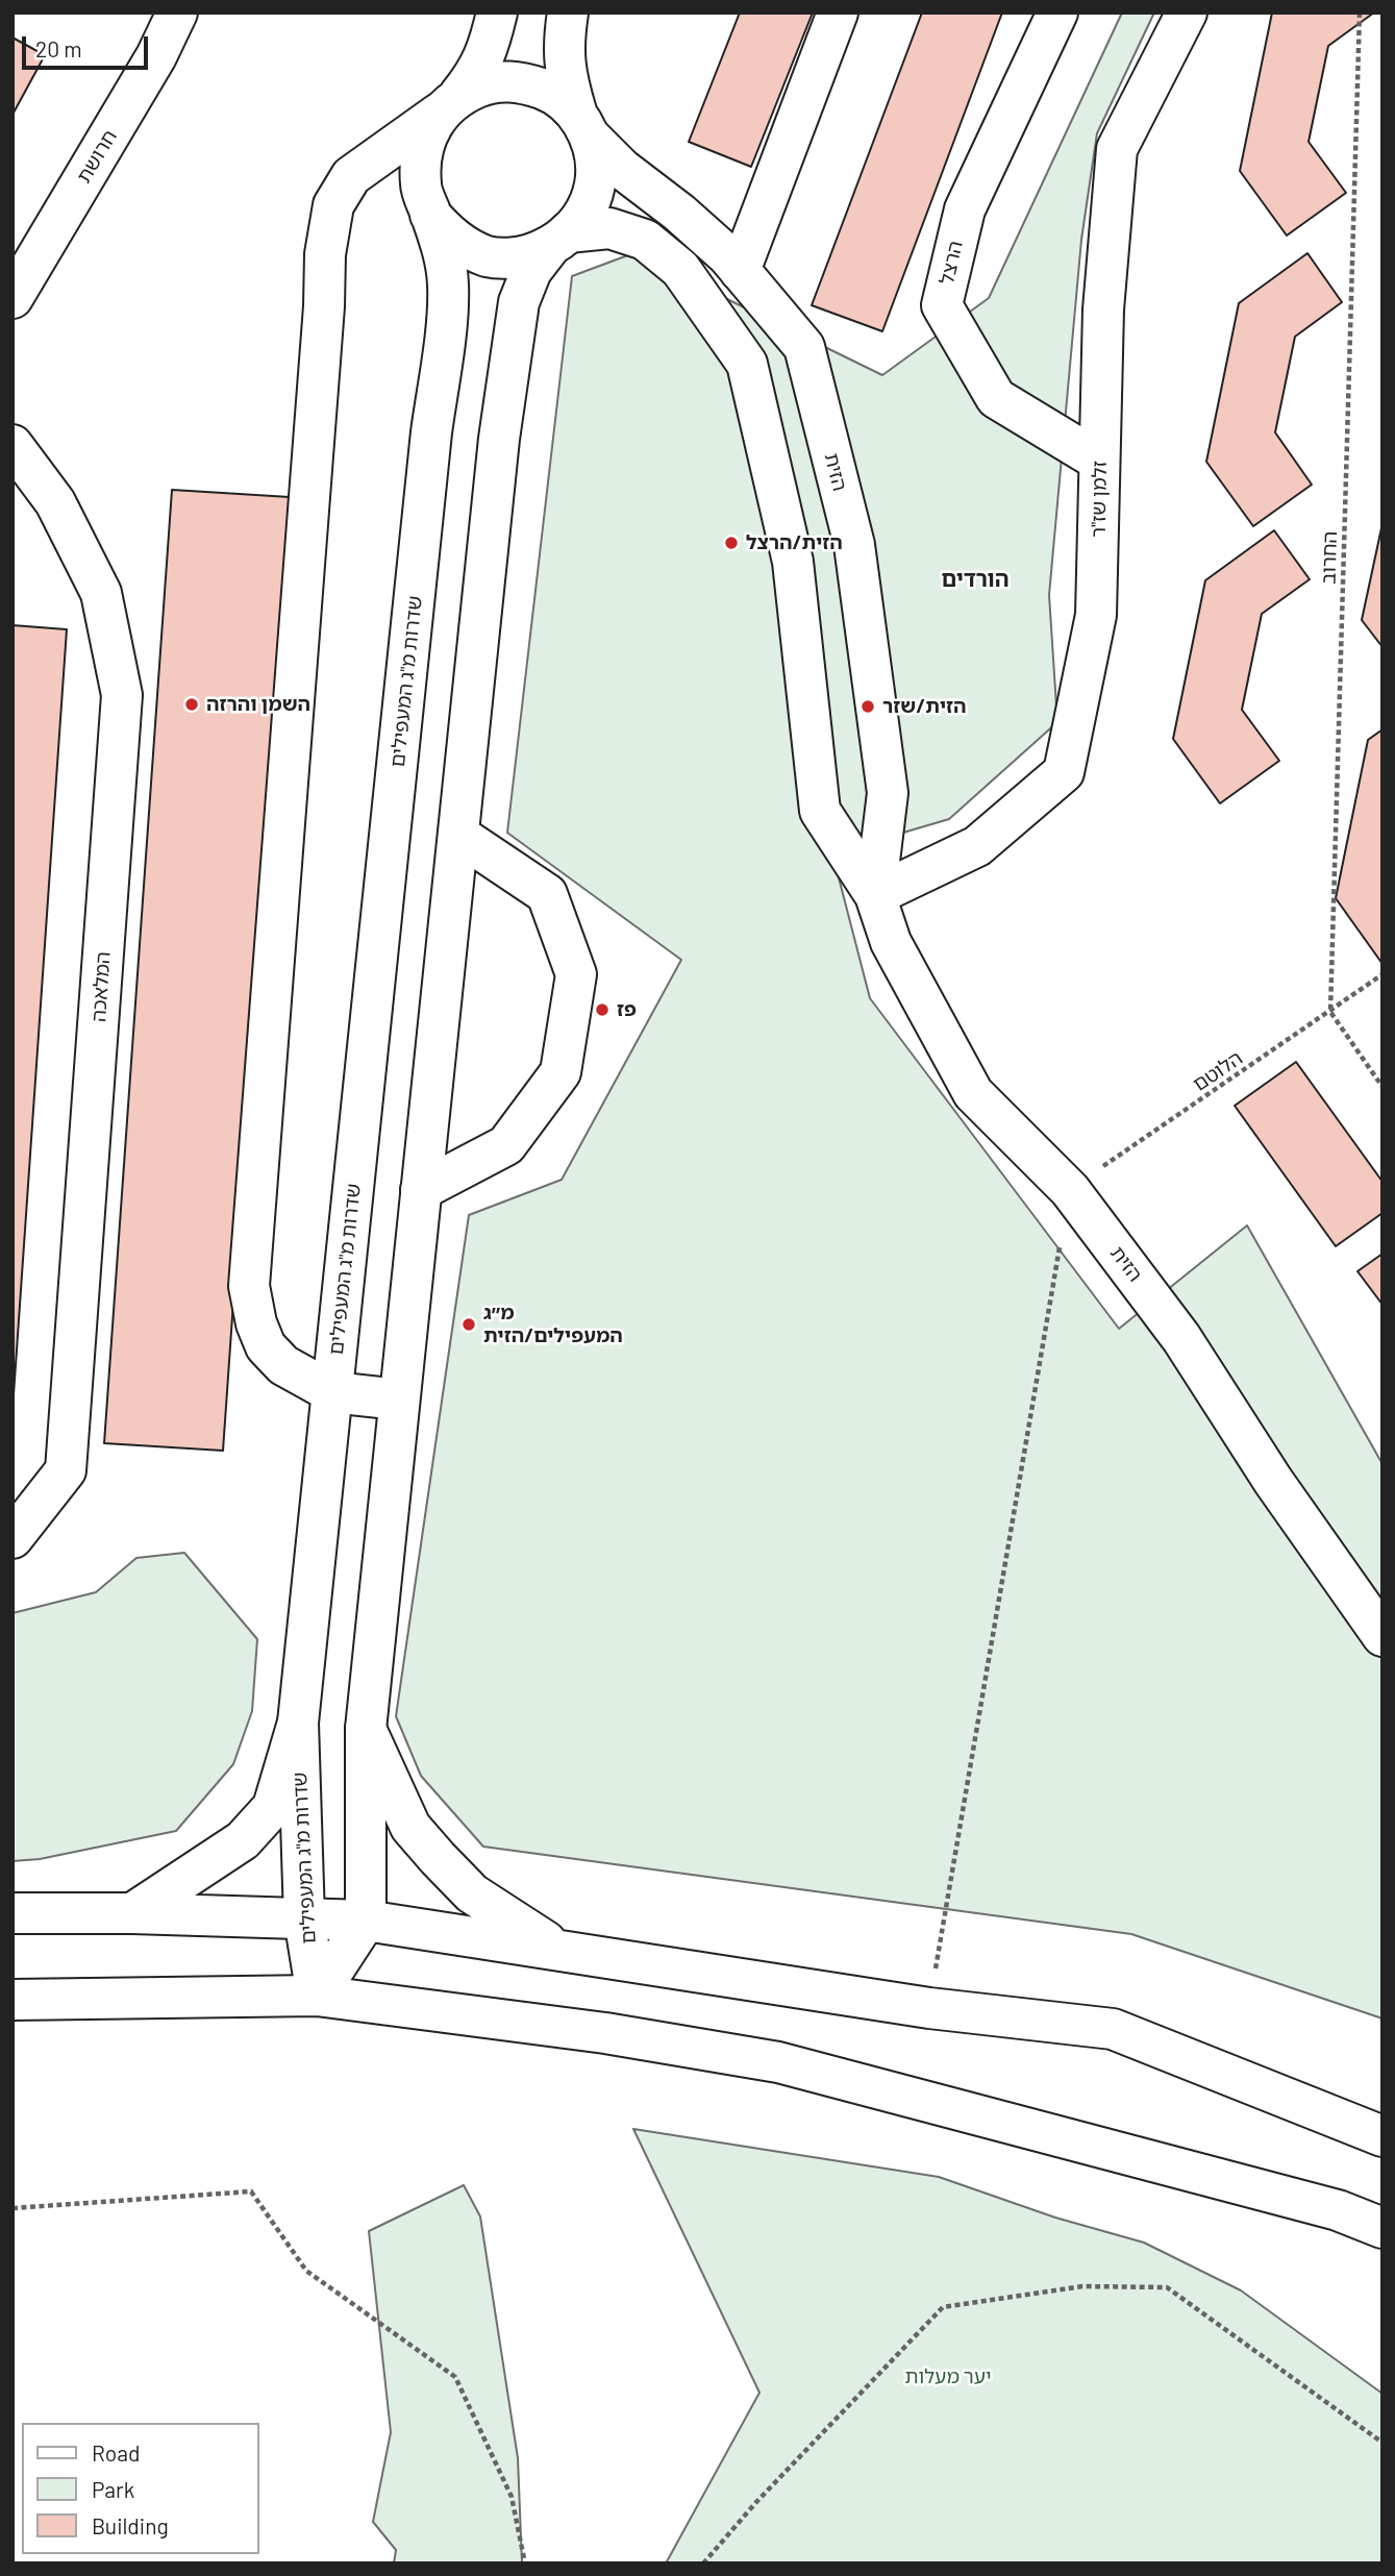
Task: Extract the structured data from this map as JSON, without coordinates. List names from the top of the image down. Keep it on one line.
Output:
{"streets":{"main road":["חרושת","הרצל","הזית","זלמן שז\"ר","שדרות מ\"ג המעפילים","המלאכה"],"path":["החרוב","הלוטם"]},"crossings":[["הרצל","זלמן שז\"ר"],["הזית","זלמן שז\"ר"],["הזית","שדרות מ\"ג המעפילים"],["הזית","הלוטם"],["החרוב","הלוטם"]],"districts":["הורדים"],"parks":["יער מעלות"],"places":["הזית/הרצל","השמן והרזה","הזית/שזר","פז","מ״ג המעפילים/הזית"],"legend":["Road","Park","Building"],"scale_bar":"20 m"}
